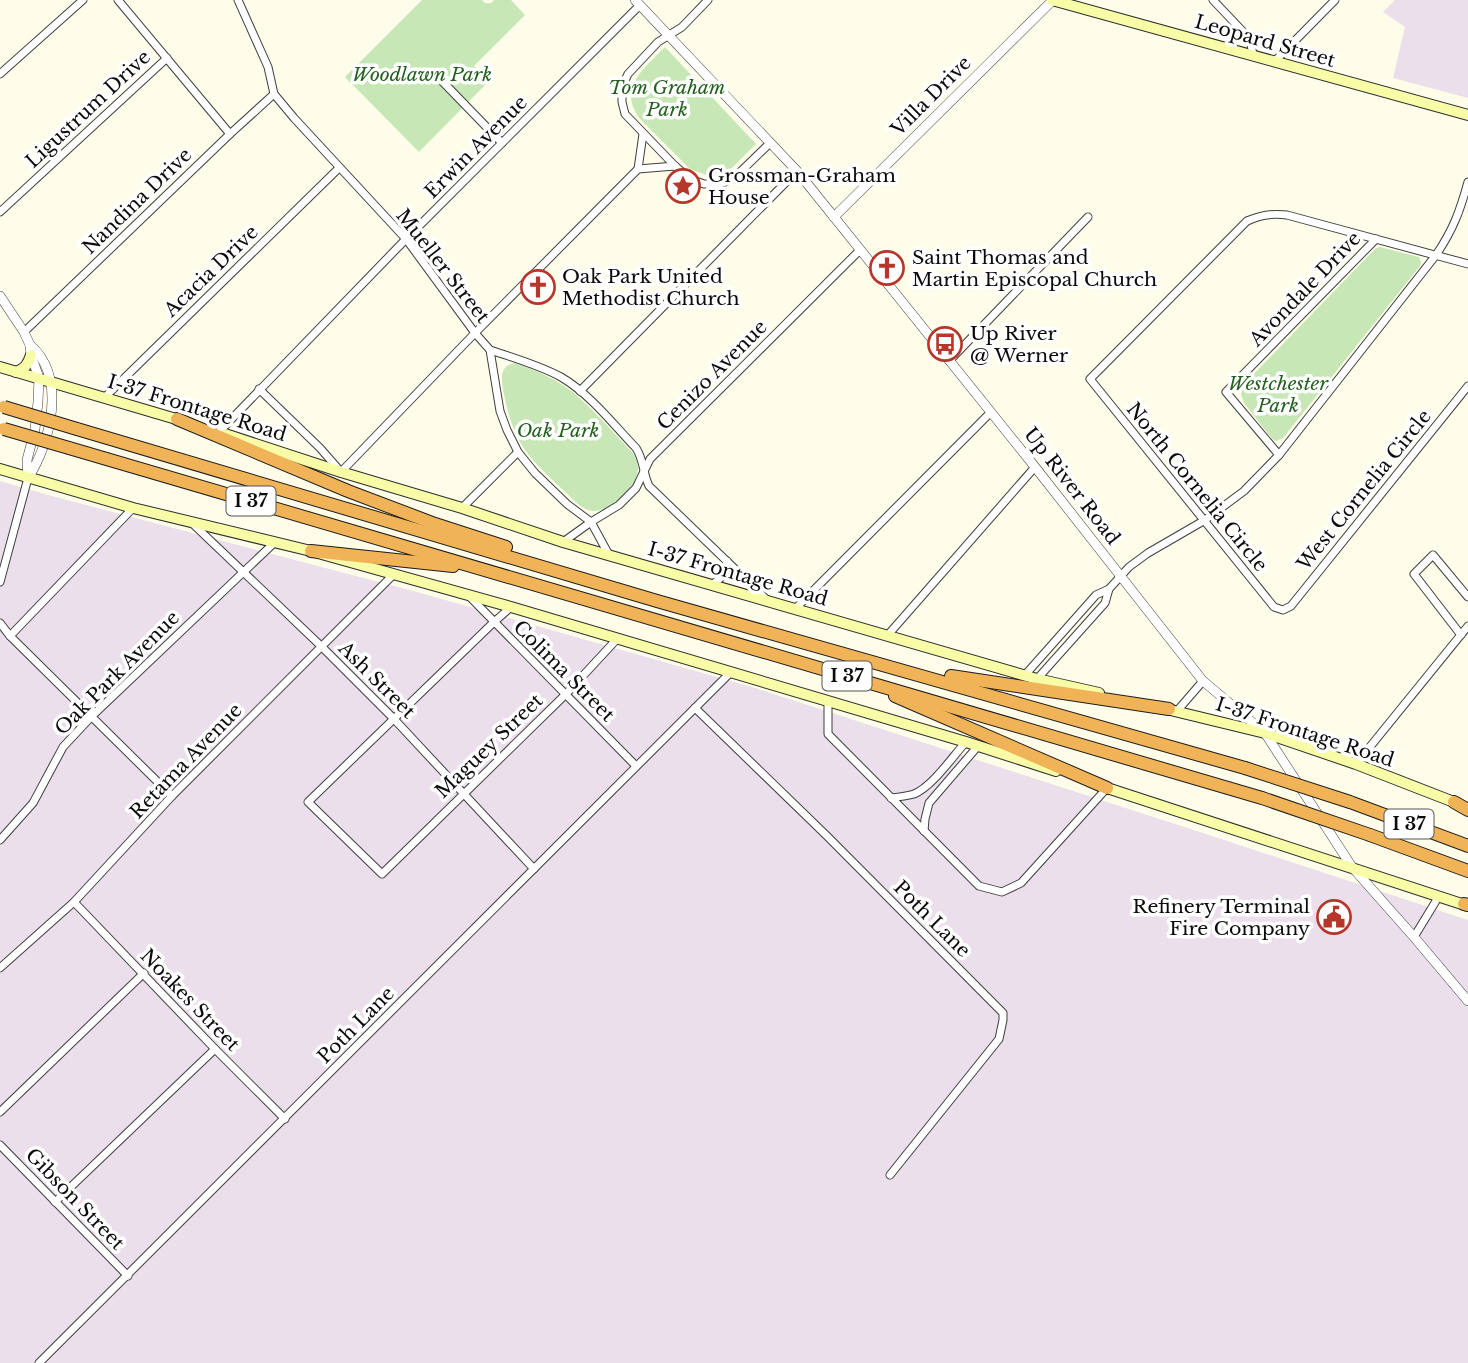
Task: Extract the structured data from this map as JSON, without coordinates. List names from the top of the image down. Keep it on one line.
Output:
{"streets":{"highway":["I 37"],"main road":["Leopard Street","I-37 Frontage Road"],"street":["Villa Drive","Ligustrum Drive","Erwin Avenue","Nandina Drive","Mueller Street","Acacia Drive","Avondale Drive","Cenizo Avenue","Up River Road","North Cornelia Circle","West Cornelia Circle","Colima Street","Oak Park Avenue","Ash Street","Maguey Street","Retama Avenue","Poth Lane","Noakes Street","Gibson Street"]},"crossings":[["Leopard Street","Villa Drive"],["Villa Drive","Up River Road"],["Erwin Avenue","Mueller Street"],["Erwin Avenue","I-37 Frontage Road"],["Erwin Avenue","Up River Road"],["Nandina Drive","Mueller Street"],["Mueller Street","Acacia Drive"],["Mueller Street","Cenizo Avenue"],["Mueller Street","I-37 Frontage Road"],["Acacia Drive","I-37 Frontage Road"],["Avondale Drive","North Cornelia Circle"],["Cenizo Avenue","I-37 Frontage Road"],["Cenizo Avenue","Up River Road"],["I-37 Frontage Road","Up River Road"],["North Cornelia Circle","West Cornelia Circle"],["Colima Street","Maguey Street"],["Colima Street","Poth Lane"],["Oak Park Avenue","Ash Street"],["Ash Street","Maguey Street"],["Ash Street","Retama Avenue"],["Ash Street","Poth Lane"],["Retama Avenue","Noakes Street"],["Poth Lane","Noakes Street"],["Poth Lane","Gibson Street"]],"parks":["Woodlawn Park","Tom Graham Park","Westchester Park","Oak Park"],"places":{"place":["Grossman-Graham House"],"church":["Saint Thomas and Martin Episcopal Church","Oak Park United Methodist Church"],"bus stop":["Up River @ Werner"],"public building":["Refinery Terminal Fire Company"]}}
